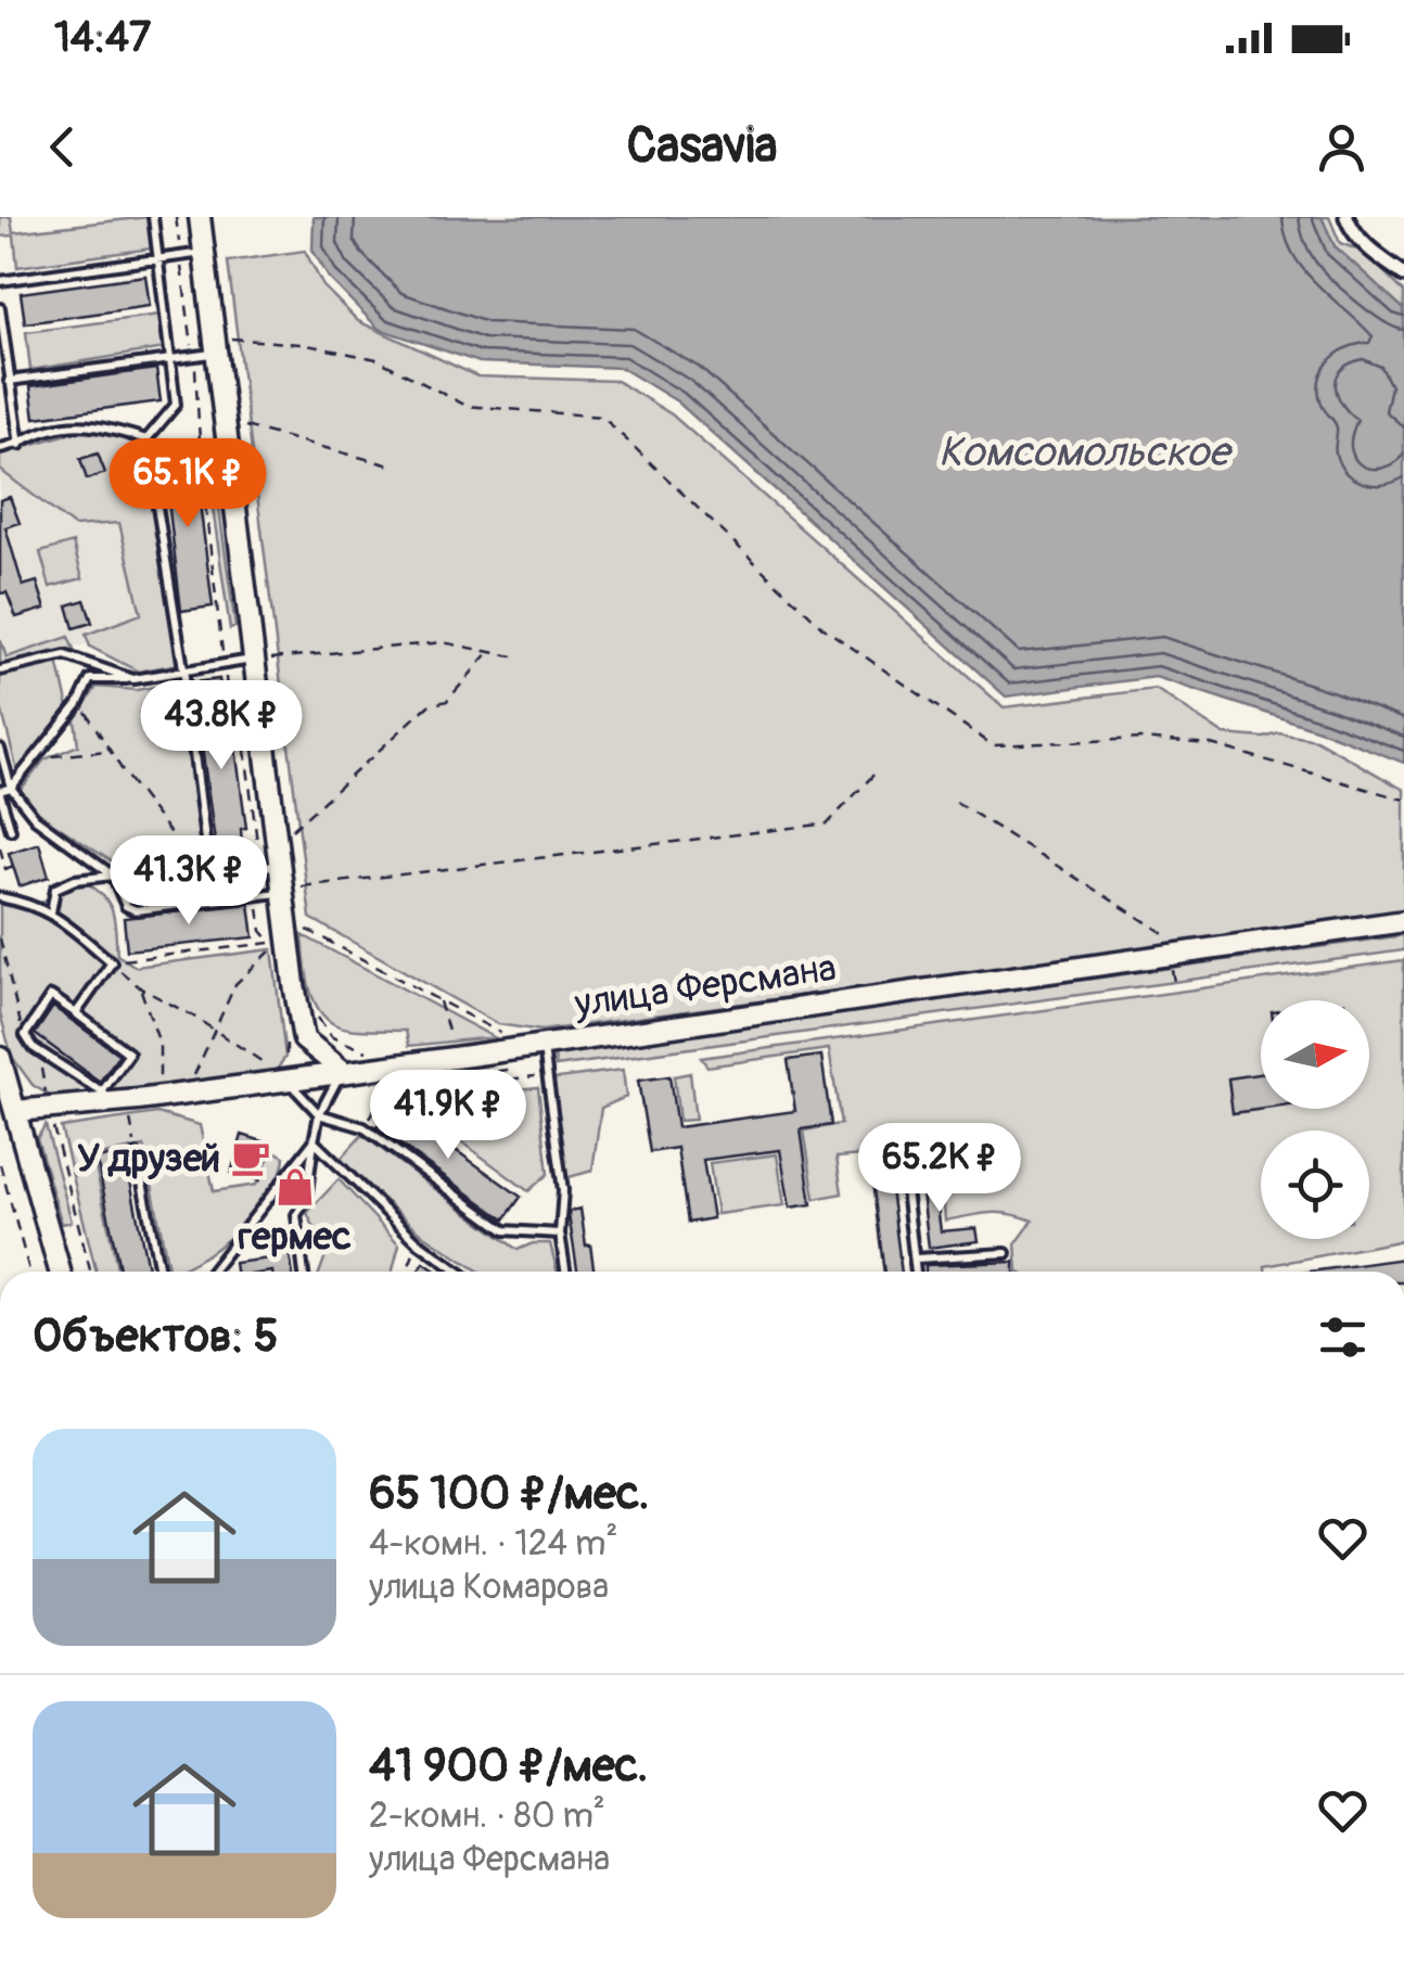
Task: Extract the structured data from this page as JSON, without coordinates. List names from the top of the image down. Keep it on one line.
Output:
{"streets":{"street":["улица Ферсмана"]},"water":["Комсомольское"],"places":{"cafe":["У друзей"],"shop":["гермес"]},"north":"right","page":{"status":"14:47","header":"Casavia","price":["65.1K ₽","43.8K ₽","41.3K ₽","41.9K ₽","65.2K ₽"],"heading":"Объектов: 5","list":[{"name":"65 100 ₽/мес.","note":"4-комн. · 124 m² · улица Комарова"},{"name":"41 900 ₽/мес.","note":"2-комн. · 80 m² · улица Ферсмана"}]}}
